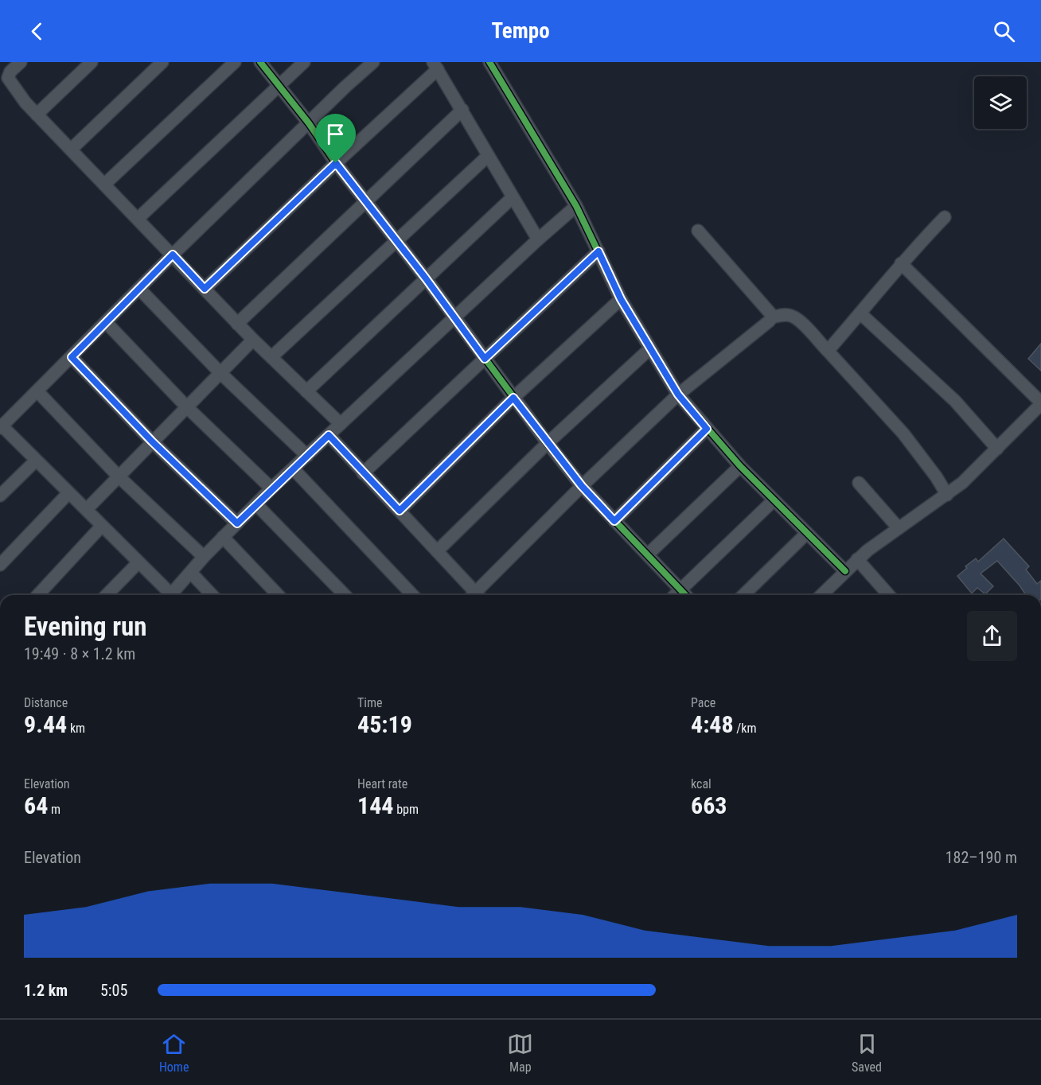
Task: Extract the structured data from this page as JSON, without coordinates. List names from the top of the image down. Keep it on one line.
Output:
{"page":{"header":"Tempo","heading":["Evening run","19:49 · 8 × 1.2 km"],"stats":[["Distance","9.44 km"],["Time","45:19"],["Pace","4:48 /km"],["Elevation","64 m"],["Heart rate","144 bpm"],["kcal","663"]],"chart":["Elevation","182–190 m"],"list":[{"name":"1.2 km","note":"5:05"}],"tabs":["Home","Map","Saved"]}}
